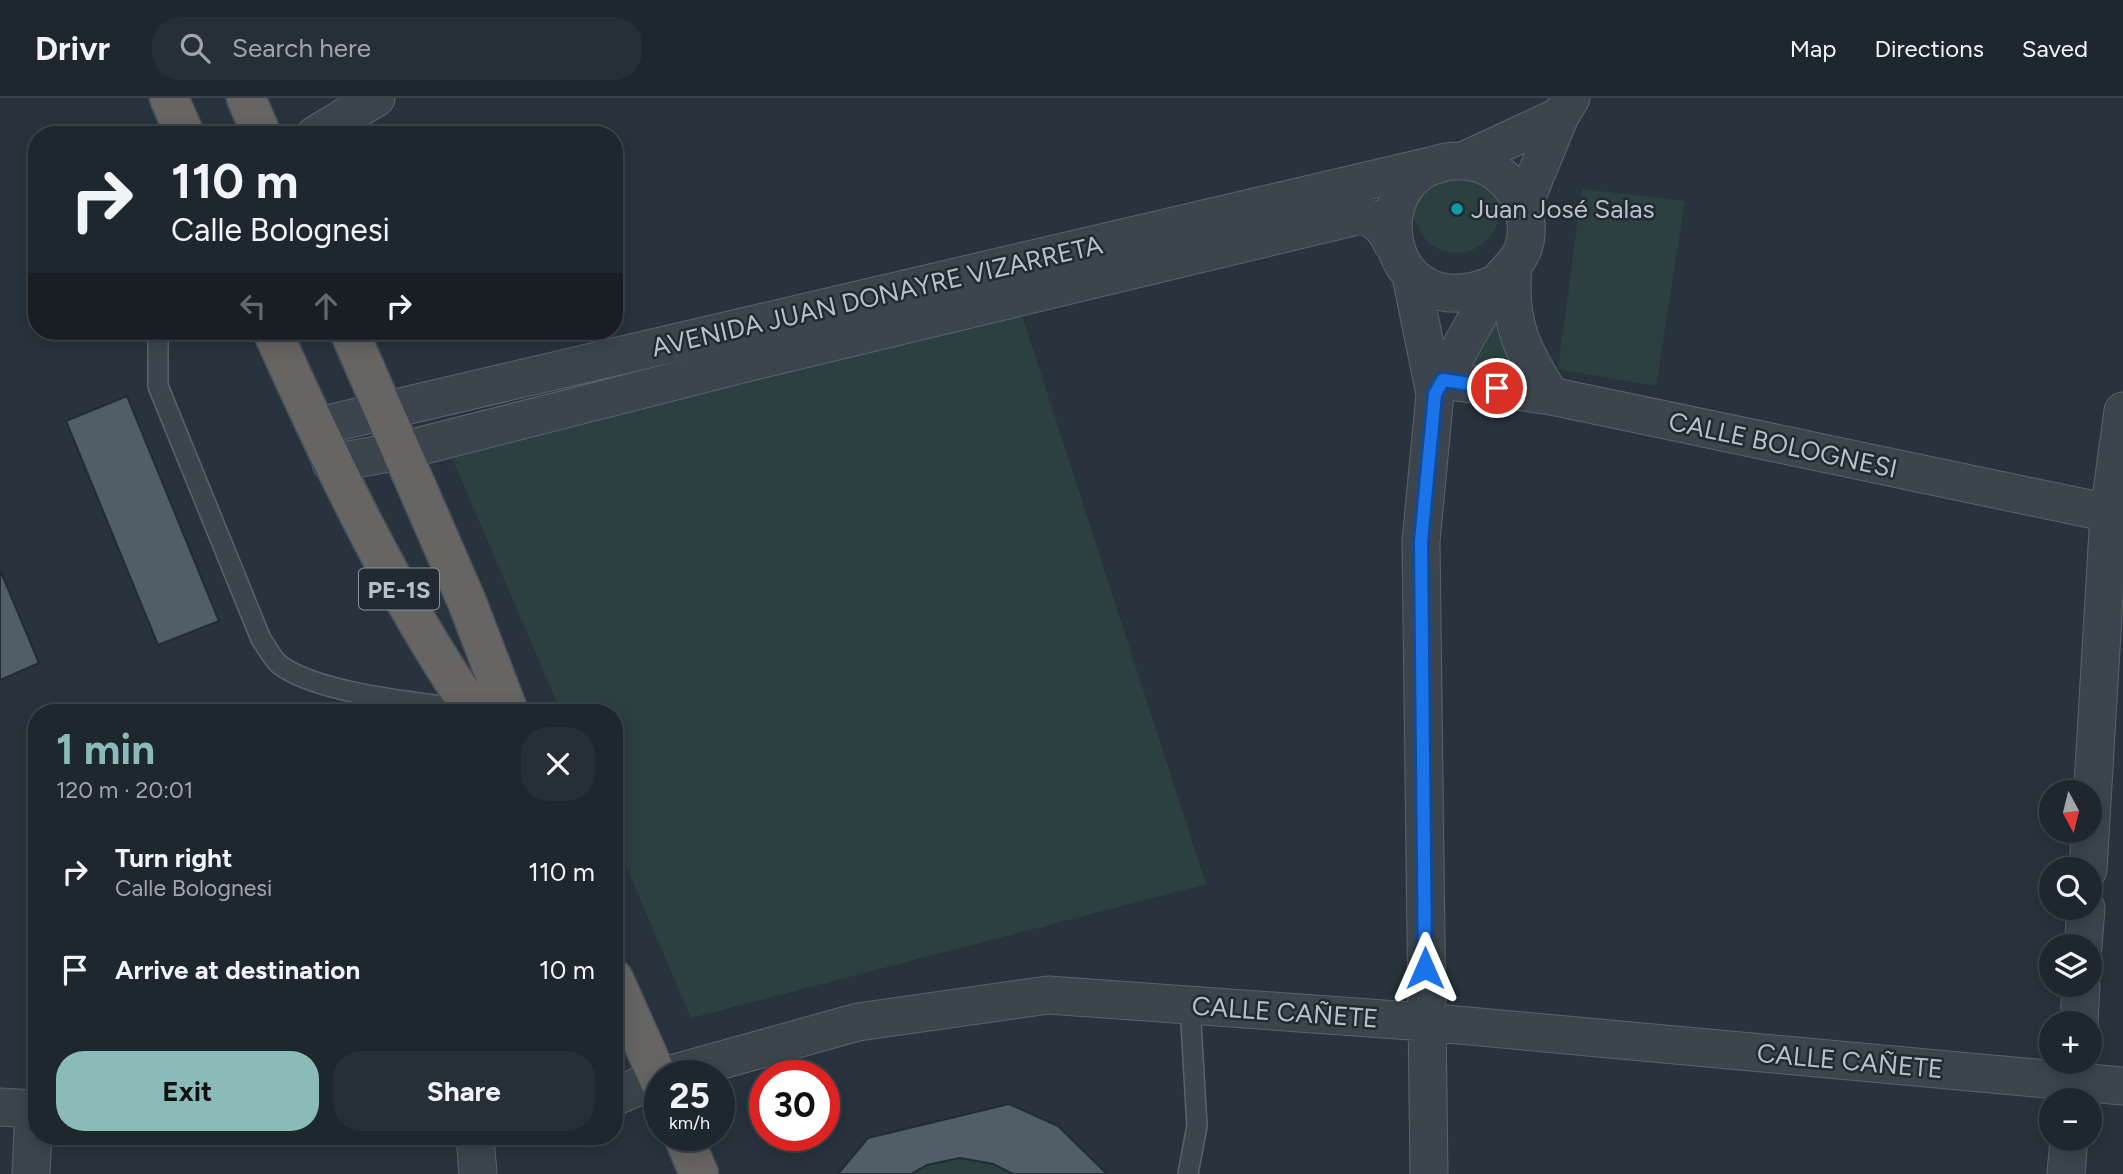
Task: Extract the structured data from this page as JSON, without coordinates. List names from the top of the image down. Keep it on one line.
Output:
{"streets":{"highway":["PE-1S"],"street":["AVENIDA JUAN DONAYRE VIZARRETA","CALLE BOLOGNESI","CALLE CAÑETE"]},"crossings":[["AVENIDA JUAN DONAYRE VIZARRETA","PE-1S"]],"places":["Juan José Salas"],"north":"bottom","page":{"header":"Drivr","search":"Search here","nav":["Map","Directions","Saved"],"turn":["110 m","Calle Bolognesi"],"heading":["1 min","120 m · 20:01"],"map_buttons":["+","−"],"list":[{"name":"Turn right","note":"Calle Bolognesi","value":"110 m"},{"name":"Arrive at destination","value":"10 m"}],"buttons":["Exit","Share"],"speed":"25 km/h","limit":"30"}}
